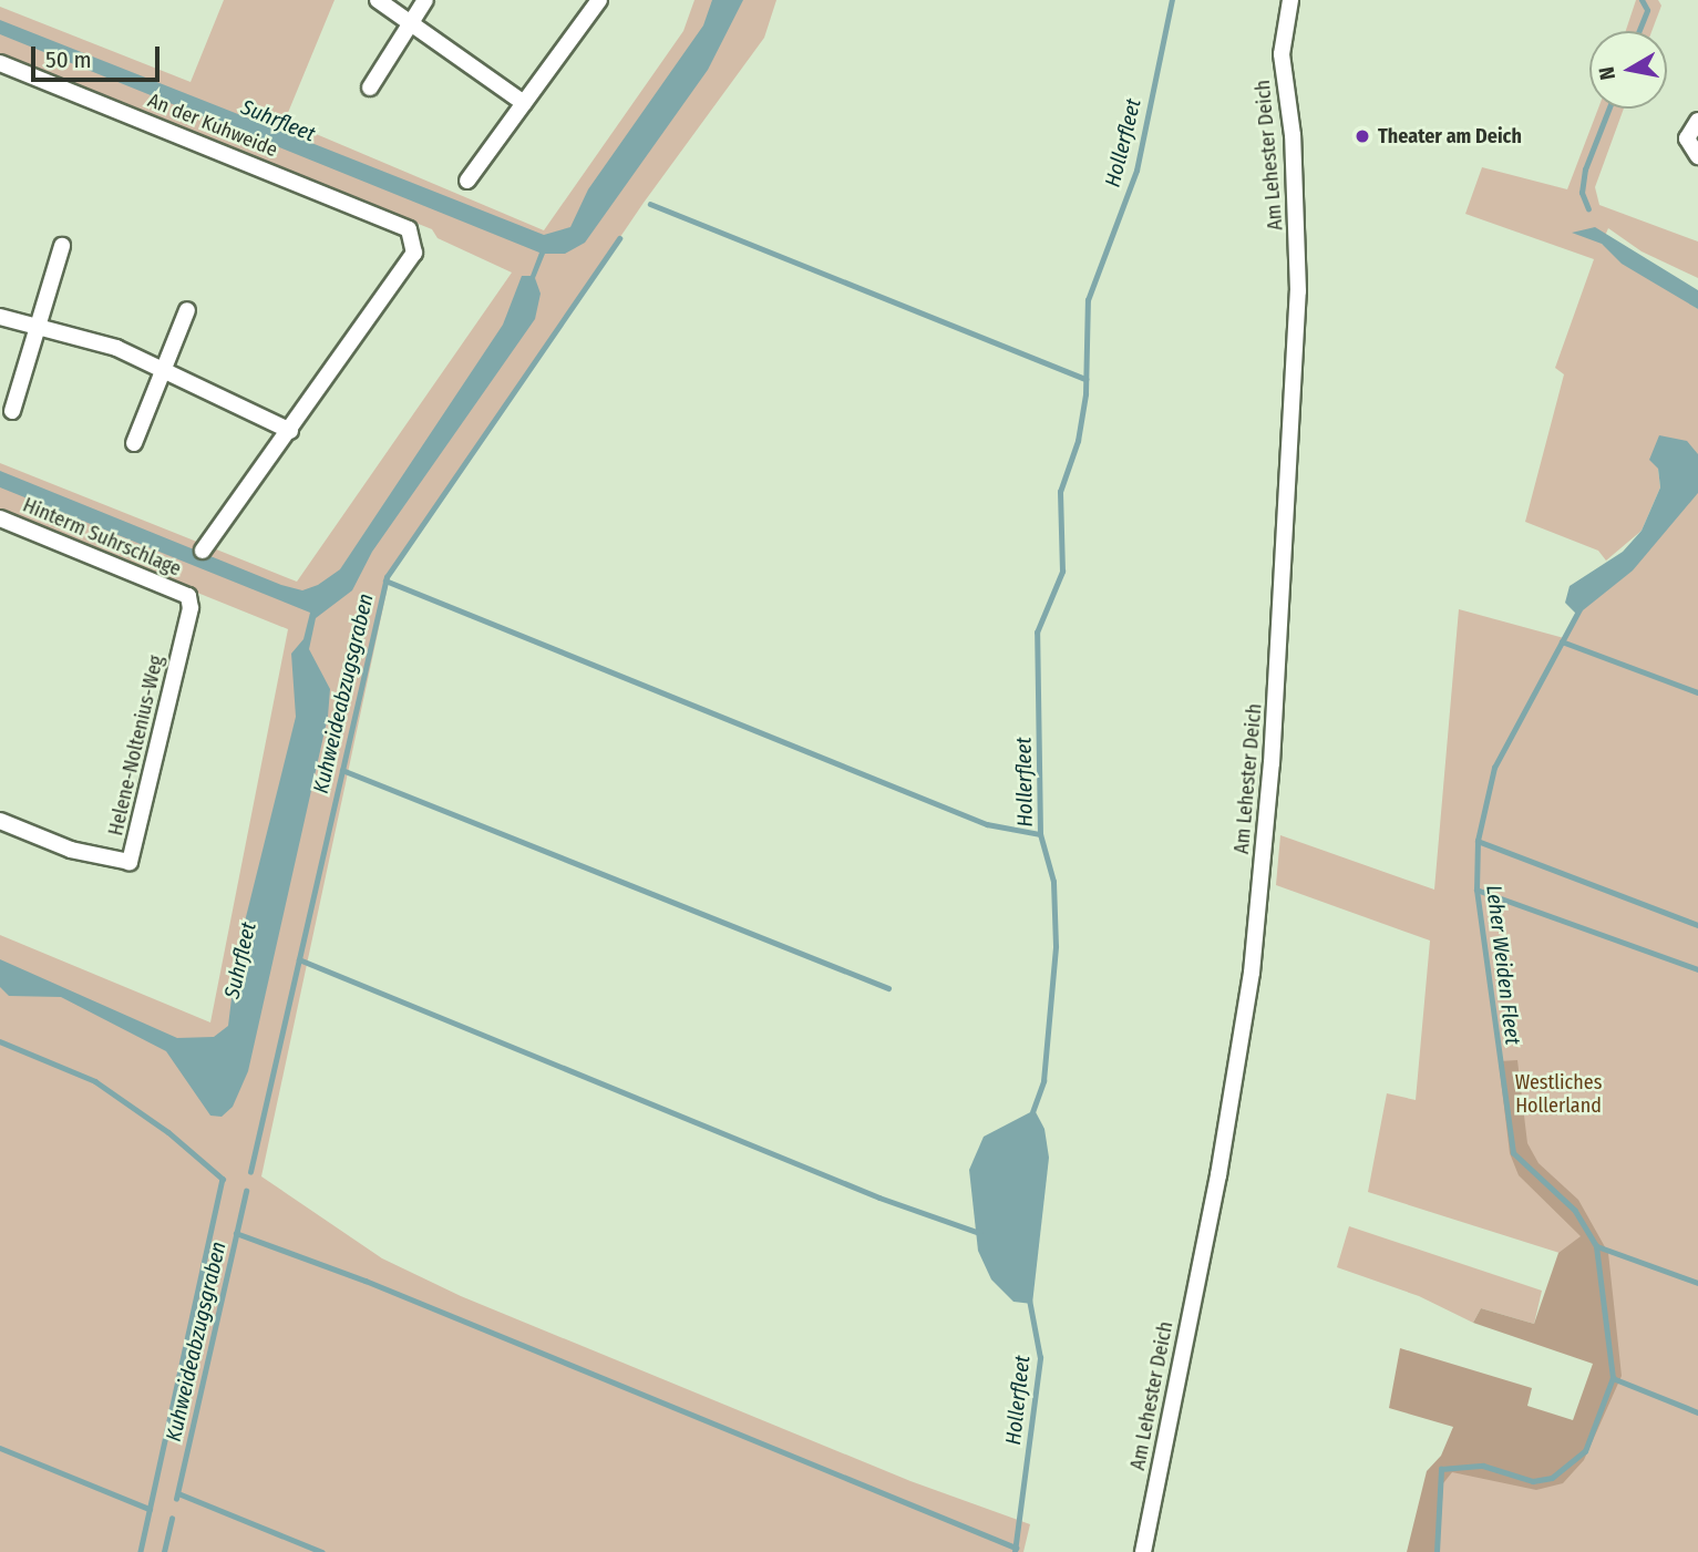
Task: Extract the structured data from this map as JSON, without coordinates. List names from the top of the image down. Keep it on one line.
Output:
{"streets":{"street":["An der Kuhweide","Am Lehester Deich","Hinterm Suhrschlage","Helene-Noltenius-Weg"]},"crossings":[["Hinterm Suhrschlage","Helene-Noltenius-Weg"]],"water":["Suhrfleet","Hollerfleet","Kuhweideabzugsgraben","Leher Weiden Fleet"],"parks":["Westliches Hollerland"],"places":["Theater am Deich"],"scale_bar":"50 m","north":"left"}
